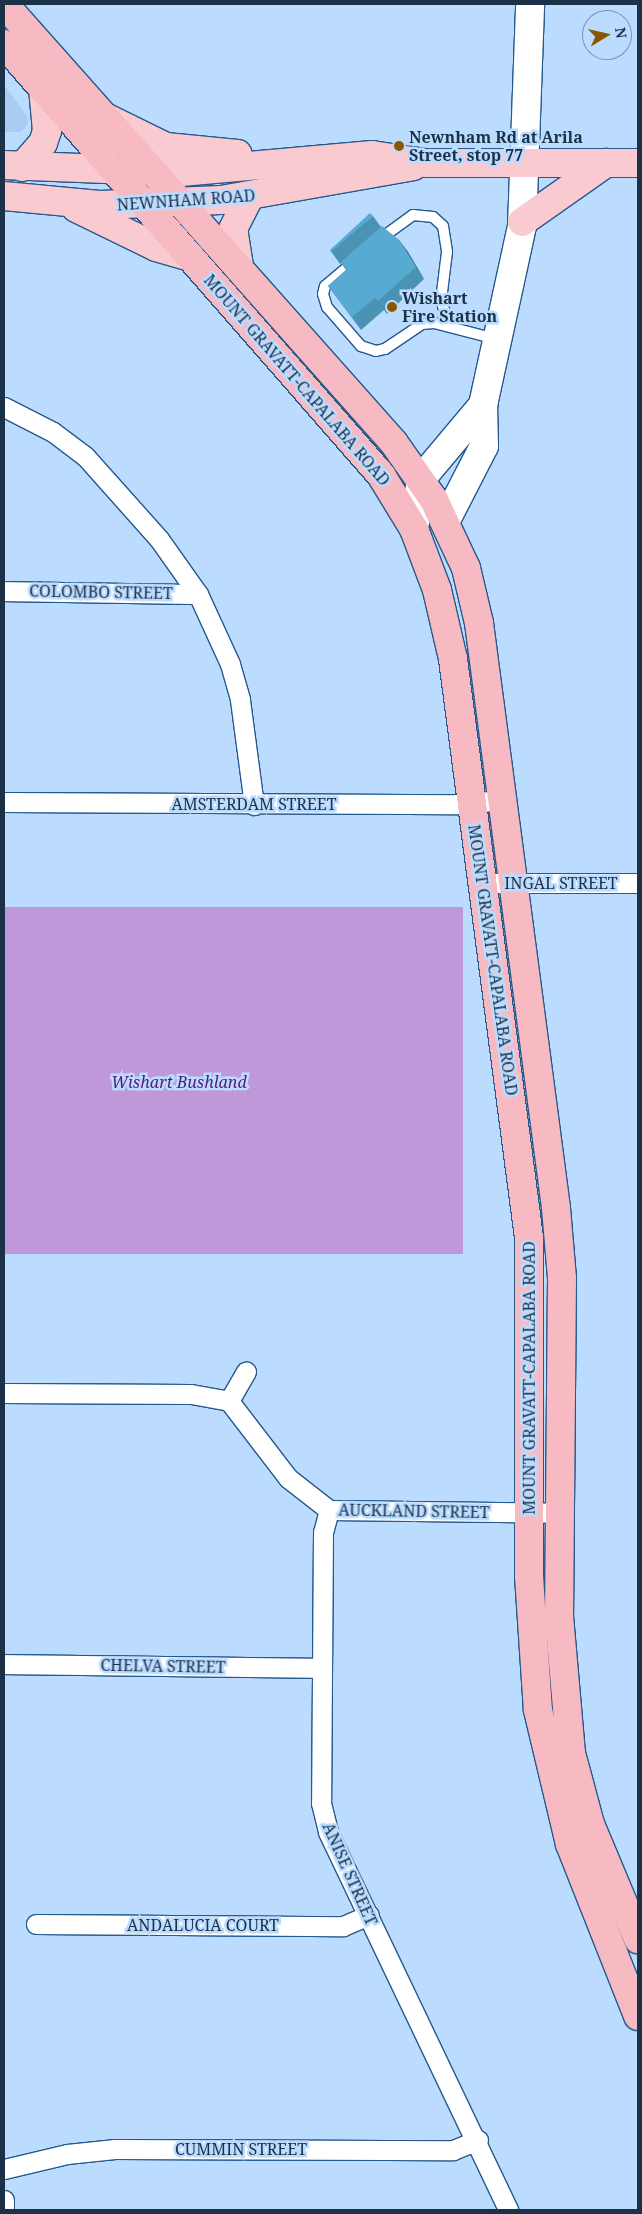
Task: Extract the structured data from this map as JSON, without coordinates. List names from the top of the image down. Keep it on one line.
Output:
{"streets":{"highway":["MOUNT GRAVATT-CAPALABA ROAD"],"main road":["NEWNHAM ROAD"],"street":["COLOMBO STREET","AMSTERDAM STREET","INGAL STREET","AUCKLAND STREET","CHELVA STREET","ANISE STREET","ANDALUCIA COURT","CUMMIN STREET"]},"crossings":[["NEWNHAM ROAD","MOUNT GRAVATT-CAPALABA ROAD"],["MOUNT GRAVATT-CAPALABA ROAD","AMSTERDAM STREET"],["MOUNT GRAVATT-CAPALABA ROAD","INGAL STREET"],["MOUNT GRAVATT-CAPALABA ROAD","AUCKLAND STREET"],["AUCKLAND STREET","ANISE STREET"],["CHELVA STREET","ANISE STREET"],["ANISE STREET","ANDALUCIA COURT"],["ANISE STREET","CUMMIN STREET"]],"parks":["Wishart Bushland"],"places":["Newnham Rd at Arila Street, stop 77","Wishart Fire Station"],"north":"right"}
